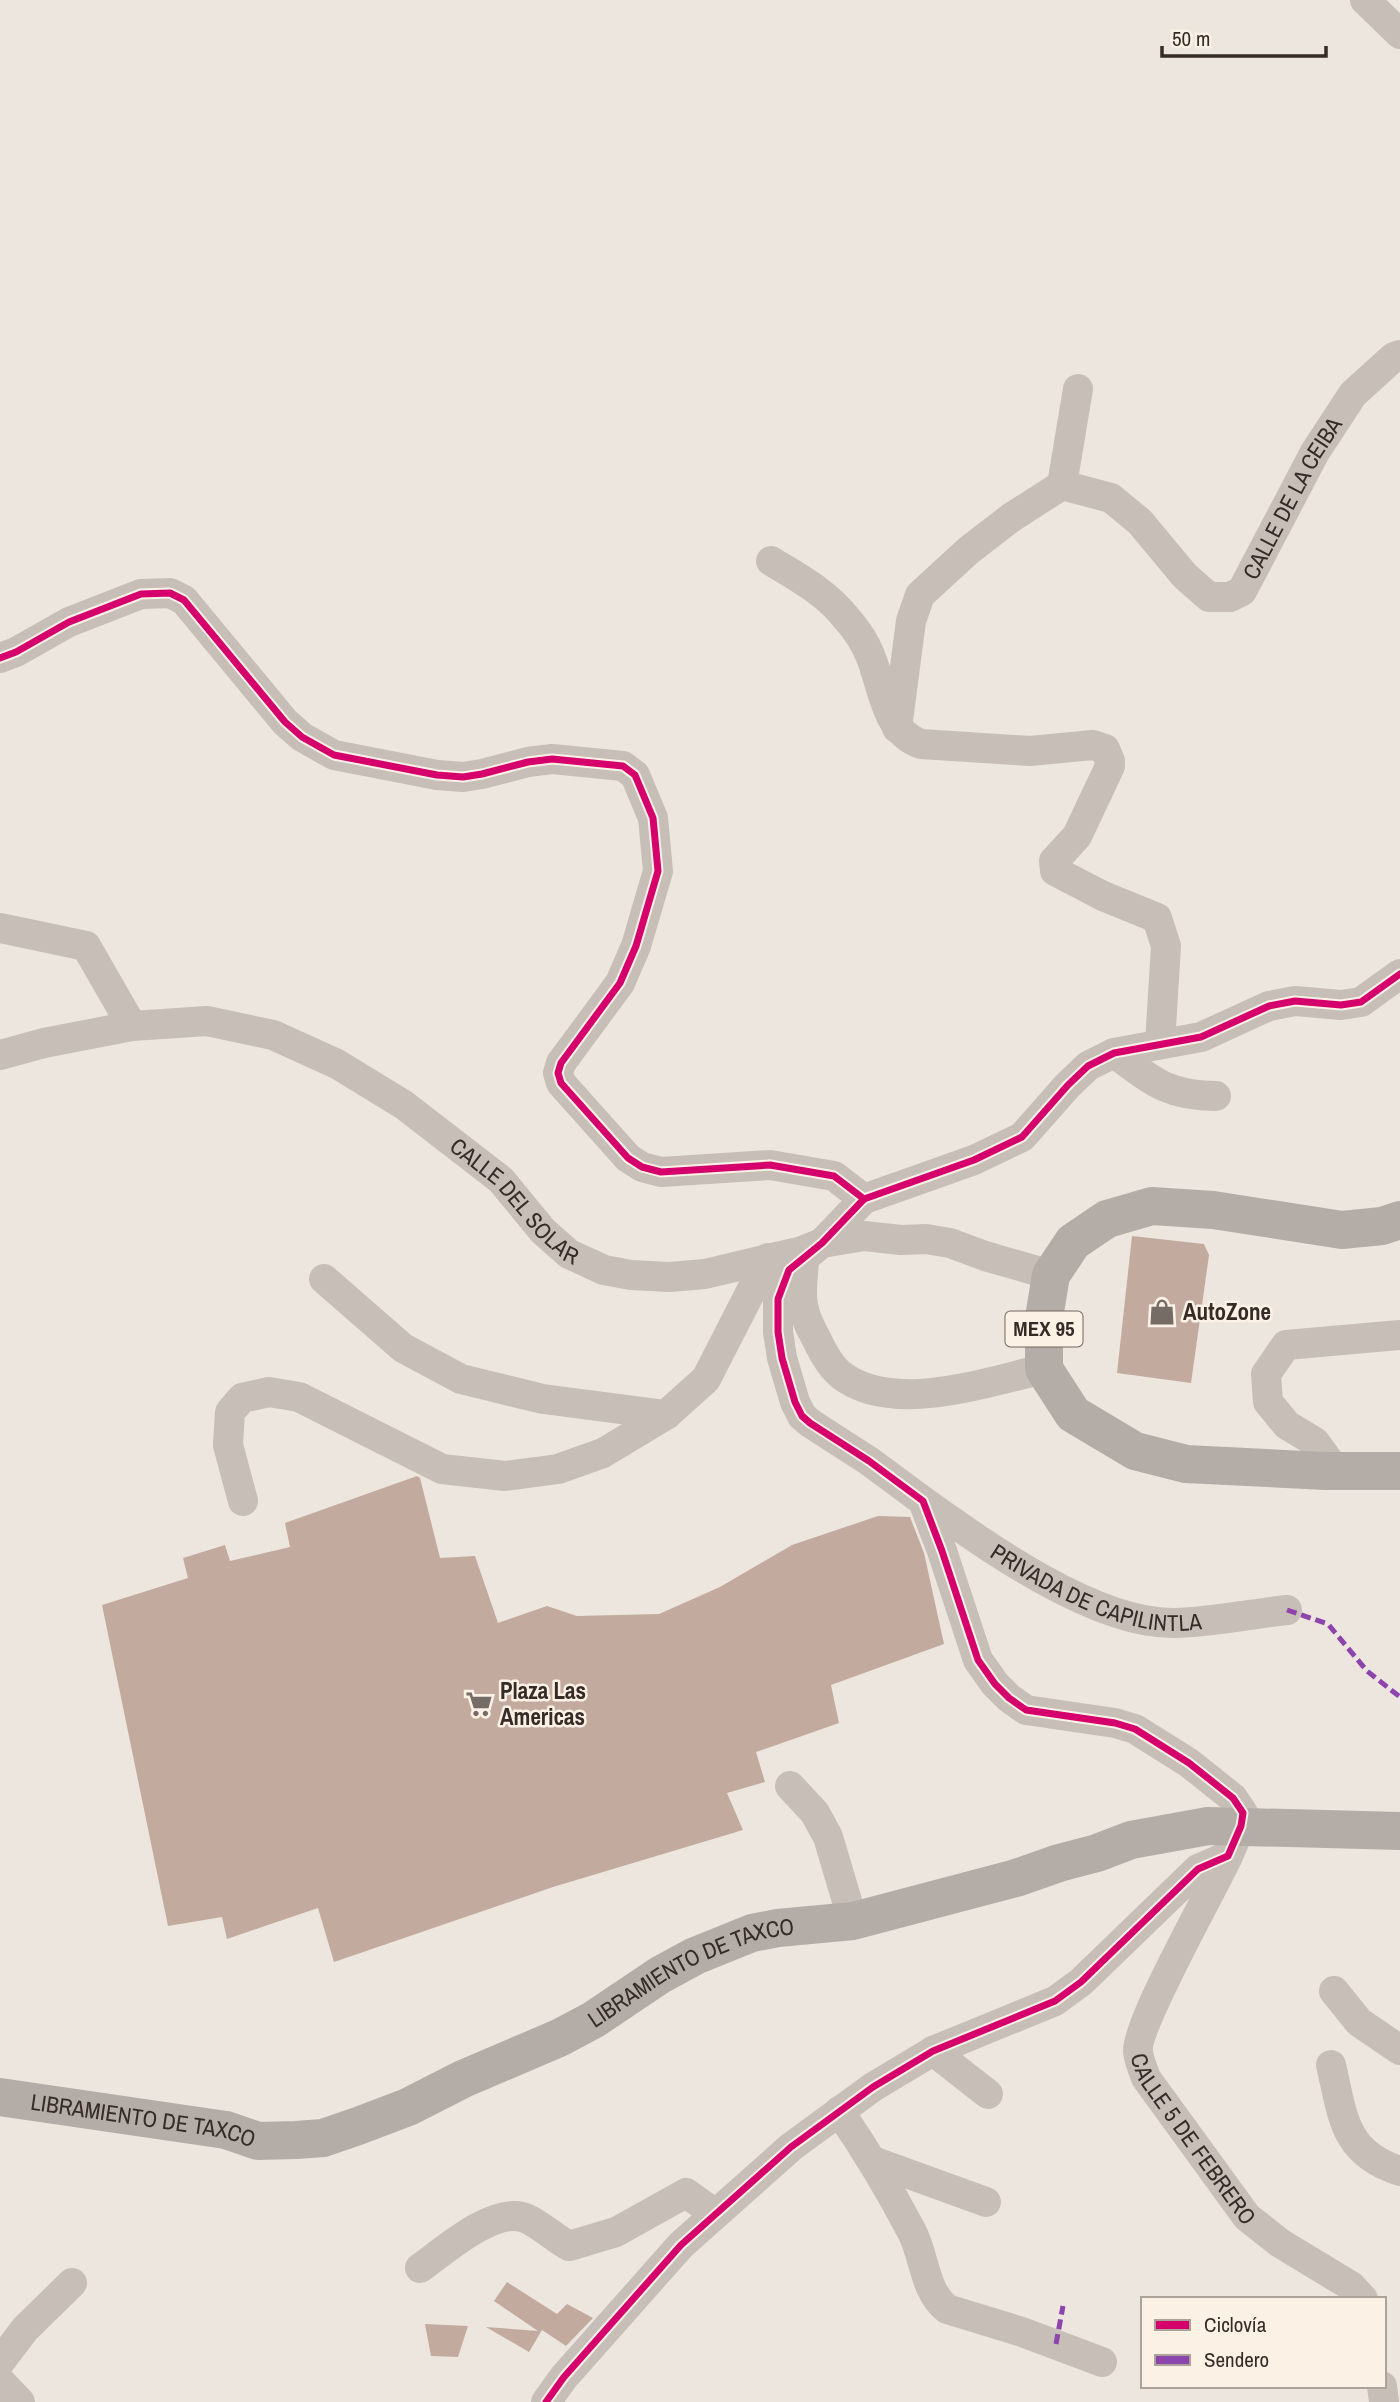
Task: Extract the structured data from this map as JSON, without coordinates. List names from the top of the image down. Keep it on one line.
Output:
{"streets":{"main road":["MEX 95","LIBRAMIENTO DE TAXCO"],"street":["CALLE DE LA CEIBA","CALLE DEL SOLAR","PRIVADA DE CAPILINTLA","CALLE 5 DE FEBRERO"]},"crossings":[["CALLE DEL SOLAR","MEX 95"],["CALLE DEL SOLAR","PRIVADA DE CAPILINTLA"],["LIBRAMIENTO DE TAXCO","CALLE 5 DE FEBRERO"]],"places":{"shop":["AutoZone"],"supermarket":["Plaza Las Americas"]},"legend":["Ciclovía","Sendero"],"scale_bar":"50 m"}
